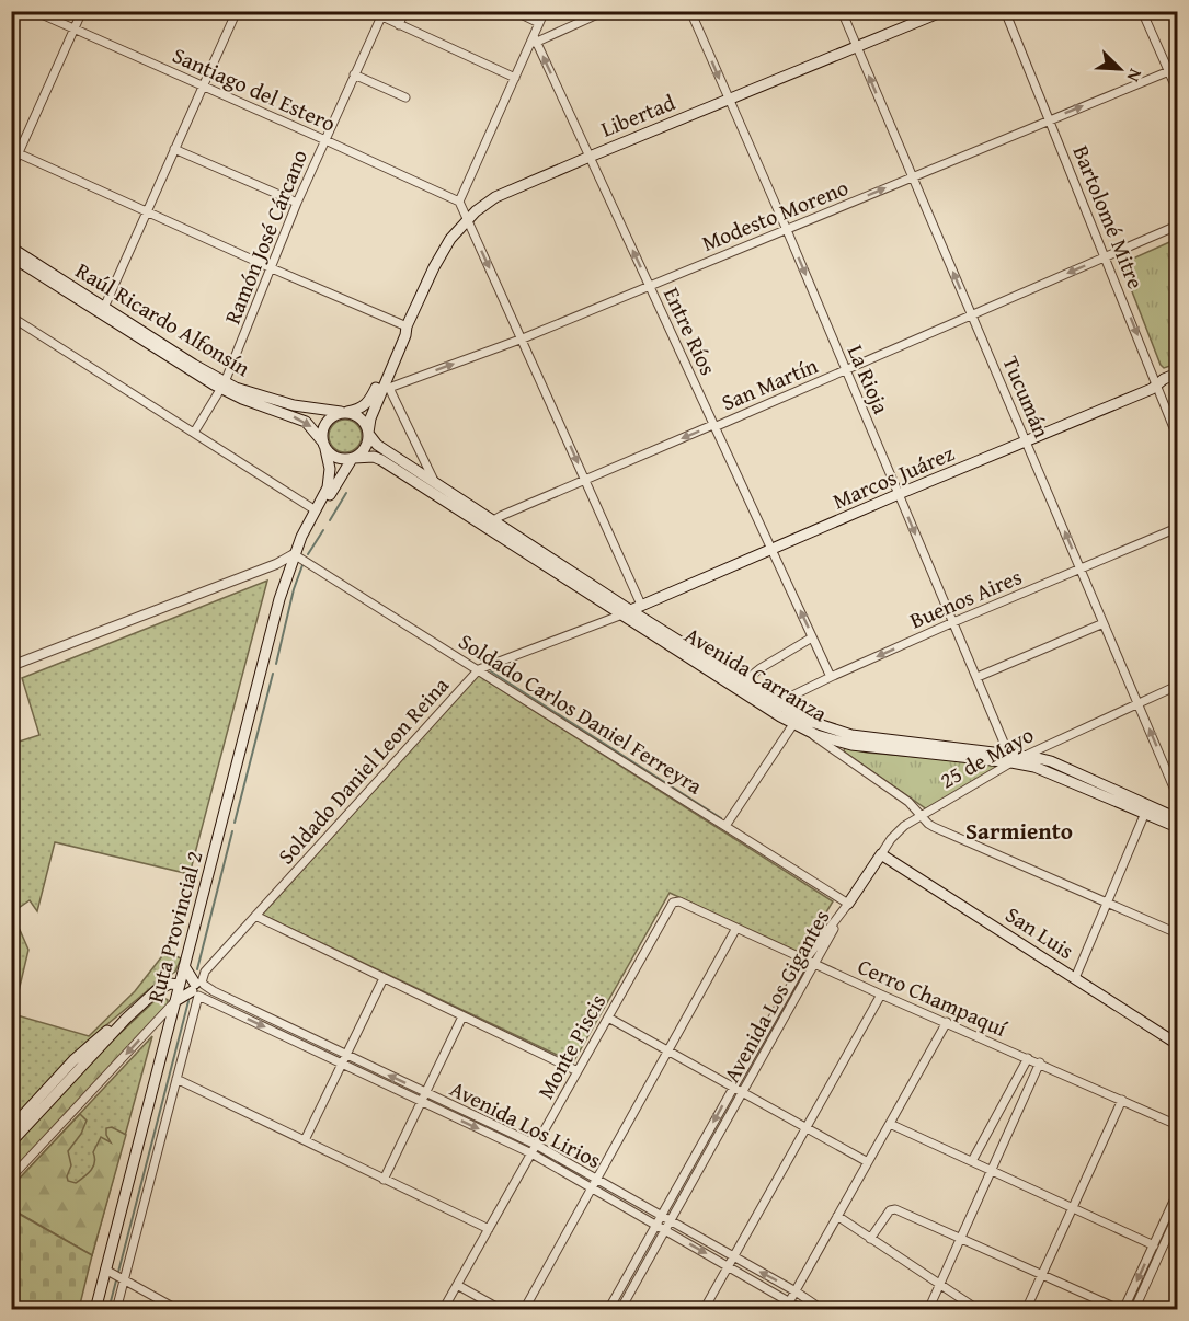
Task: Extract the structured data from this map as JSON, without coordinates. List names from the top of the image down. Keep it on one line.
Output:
{"streets":{"main road":["Libertad","Raúl Ricardo Alfonsín","Marcos Juárez","Avenida Carranza","25 de Mayo","Ruta Provincial 2","San Luis"],"street":["Santiago del Estero","Modesto Moreno","Bartolomé Mitre","Ramón José Cárcano","Entre Ríos","La Rioja","San Martín","Tucumán","Buenos Aires","Soldado Carlos Daniel Ferreyra","Soldado Daniel Leon Reina","Avenida Los Gigantes","Cerro Champaquí","Monte Piscis","Avenida Los Lirios"]},"crossings":[["Santiago del Estero","Ramón José Cárcano"],["Libertad","Modesto Moreno"],["Libertad","Raúl Ricardo Alfonsín"],["Libertad","Entre Ríos"],["Libertad","La Rioja"],["Libertad","Tucumán"],["Libertad","Avenida Carranza"],["Modesto Moreno","Bartolomé Mitre"],["Modesto Moreno","Entre Ríos"],["Modesto Moreno","La Rioja"],["Modesto Moreno","Tucumán"],["Bartolomé Mitre","San Martín"],["Bartolomé Mitre","Marcos Juárez"],["Ramón José Cárcano","Raúl Ricardo Alfonsín"],["Raúl Ricardo Alfonsín","Avenida Carranza"],["Entre Ríos","San Martín"],["Entre Ríos","Marcos Juárez"],["Entre Ríos","Buenos Aires"],["La Rioja","San Martín"],["La Rioja","Marcos Juárez"],["La Rioja","Buenos Aires"],["La Rioja","Avenida Carranza"],["La Rioja","25 de Mayo"],["San Martín","Tucumán"],["San Martín","Avenida Carranza"],["Tucumán","Marcos Juárez"],["Tucumán","Buenos Aires"],["Tucumán","25 de Mayo"],["Marcos Juárez","Avenida Carranza"],["Marcos Juárez","Soldado Daniel Leon Reina"],["Buenos Aires","Avenida Carranza"],["Avenida Carranza","25 de Mayo"],["Avenida Carranza","Soldado Daniel Leon Reina"],["Soldado Carlos Daniel Ferreyra","25 de Mayo"],["Soldado Carlos Daniel Ferreyra","Soldado Daniel Leon Reina"],["Soldado Carlos Daniel Ferreyra","Ruta Provincial 2"],["Soldado Carlos Daniel Ferreyra","Avenida Los Gigantes"],["25 de Mayo","San Luis"],["25 de Mayo","Avenida Los Gigantes"],["Soldado Daniel Leon Reina","Avenida Los Lirios"],["Avenida Los Gigantes","Cerro Champaquí"],["Avenida Los Gigantes","Avenida Los Lirios"],["Cerro Champaquí","Monte Piscis"],["Monte Piscis","Avenida Los Lirios"]],"one_way":["Modesto Moreno","Entre Ríos","La Rioja","San Martín","Tucumán"],"districts":["Sarmiento"],"north":"bottom right"}
